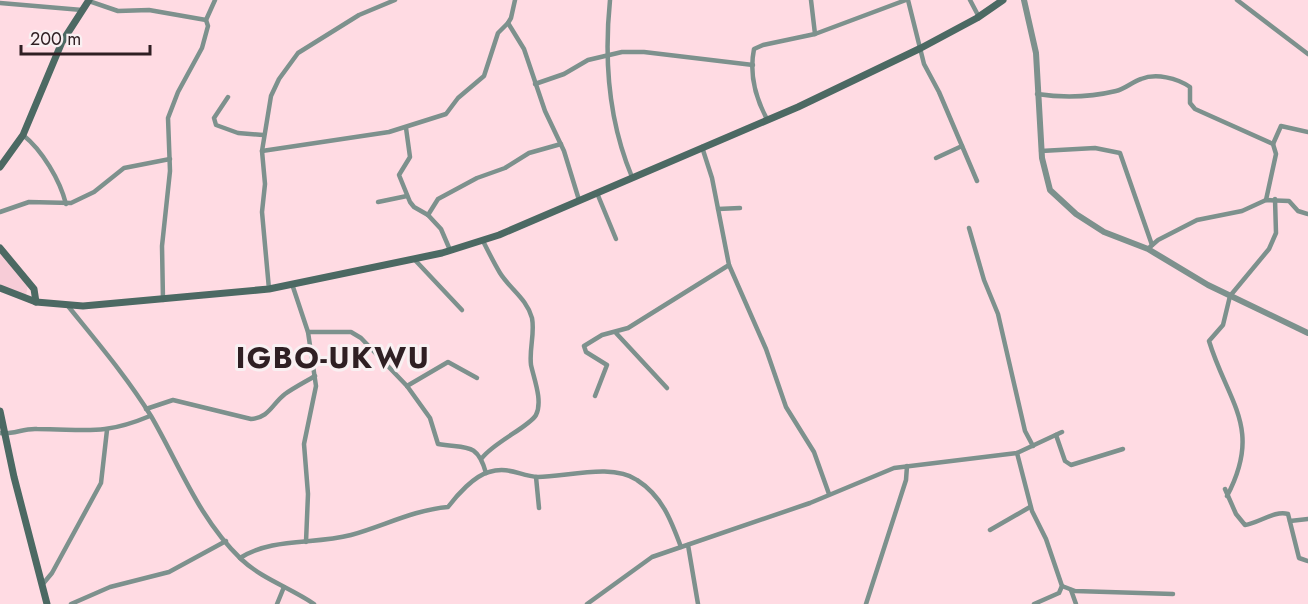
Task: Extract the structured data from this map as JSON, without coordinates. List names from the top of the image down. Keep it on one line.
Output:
{"districts":["IGBO-UKWU"],"scale_bar":"200 m"}
